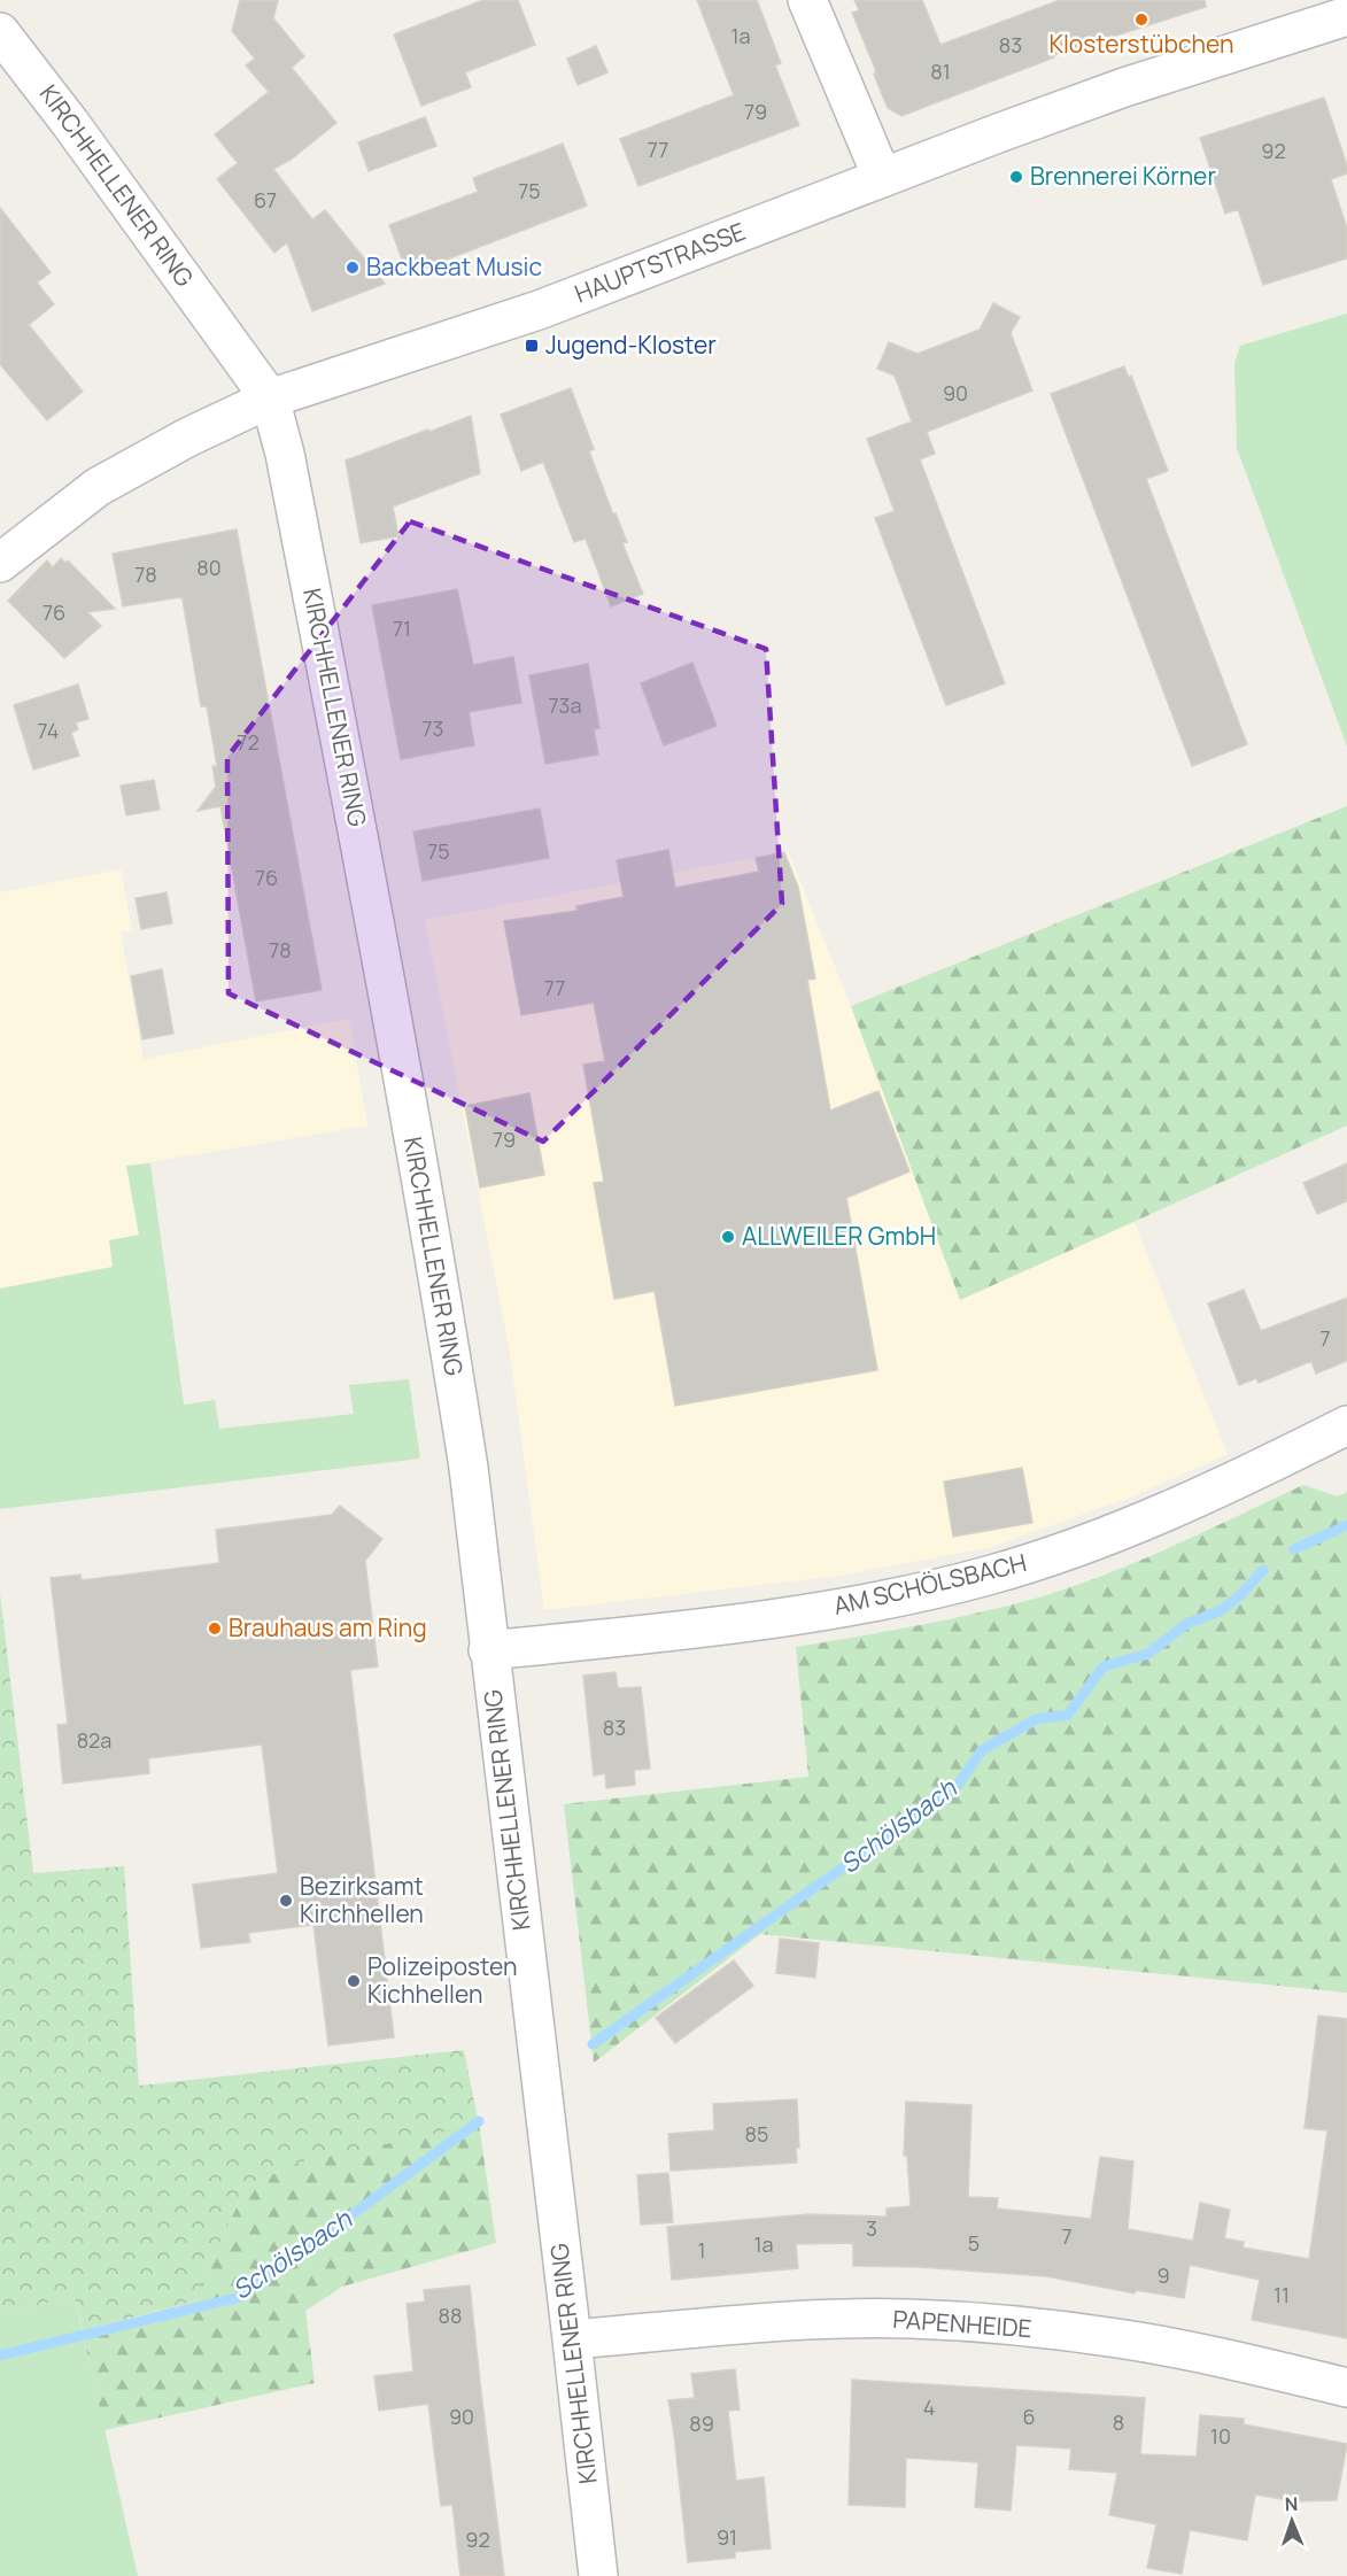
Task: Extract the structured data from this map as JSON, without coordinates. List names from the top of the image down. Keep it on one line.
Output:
{"streets":{"street":["KIRCHHELLENER RING","HAUPTSTRASSE","AM SCHÖLSBACH","PAPENHEIDE"]},"crossings":[["KIRCHHELLENER RING","HAUPTSTRASSE"],["KIRCHHELLENER RING","AM SCHÖLSBACH"],["KIRCHHELLENER RING","PAPENHEIDE"]],"water":["Schölsbach"],"places":{"other":["Klosterstübchen","Brennerei Körner","Backbeat Music","ALLWEILER GmbH","Brauhaus am Ring","Bezirksamt Kirchhellen","Polizeiposten Kichhellen"],"transit":["Jugend-Kloster"]},"house_numbers":["1a","83","81","79","77","92","75","67","90","80","78","76","71","73a","73","74","72","75","76","78","77","79","7","83","82a","85","3","7","5","1a","1","9","11","88","4","90","6","8","89","10","91","92"],"north":"top"}
